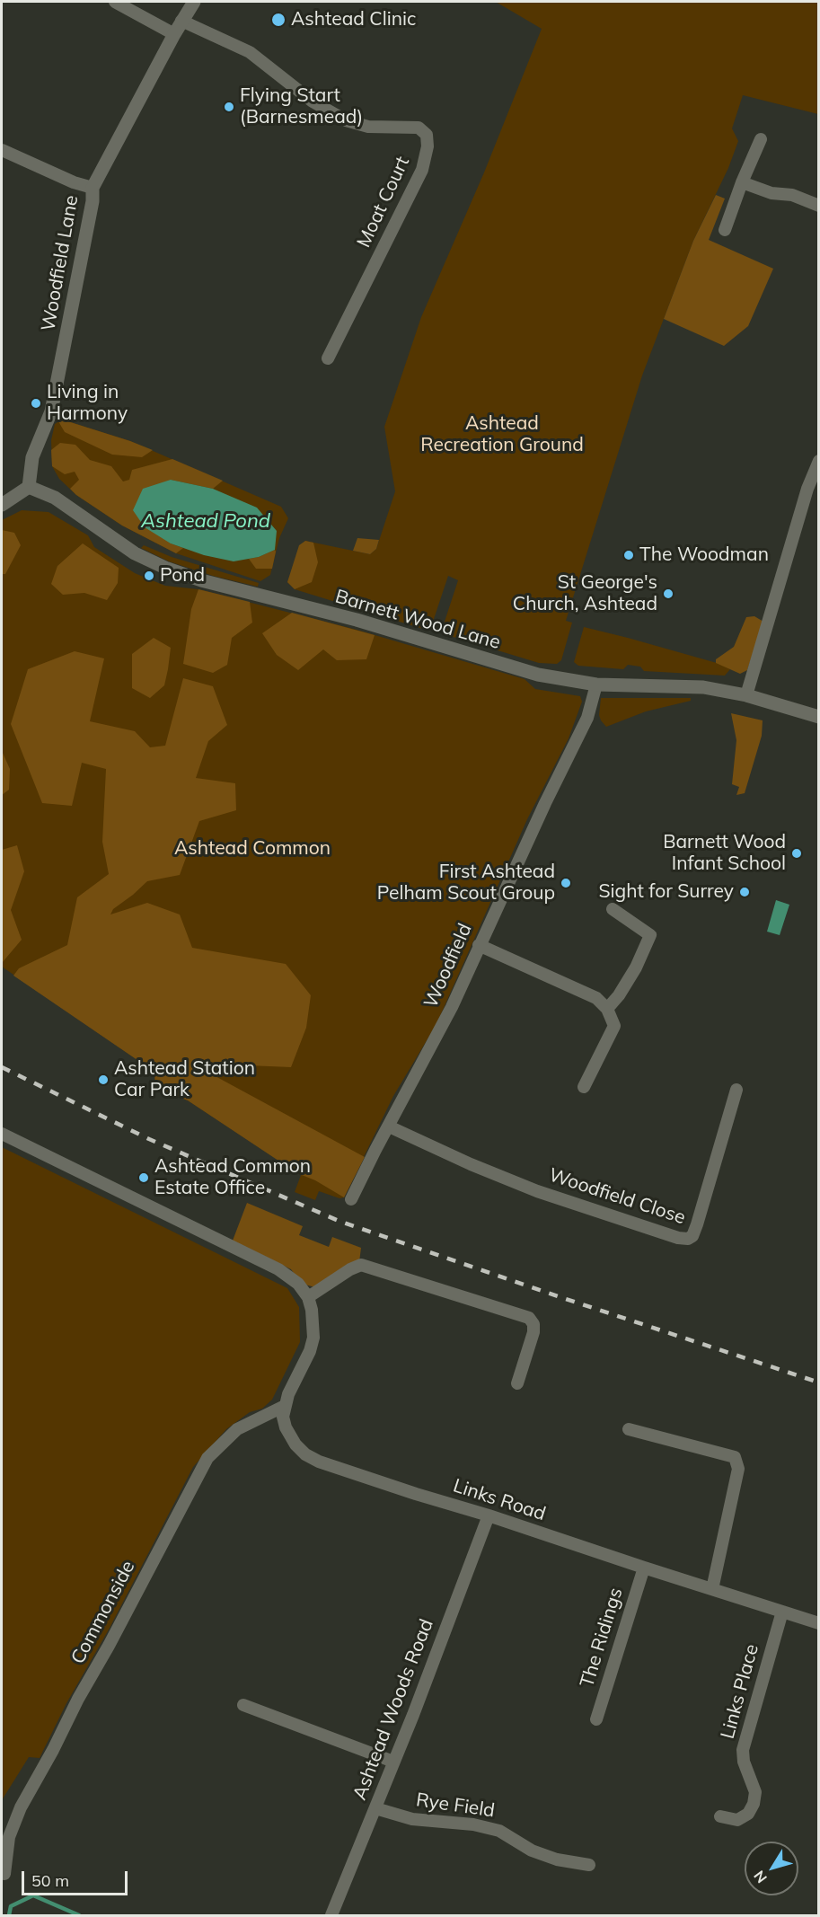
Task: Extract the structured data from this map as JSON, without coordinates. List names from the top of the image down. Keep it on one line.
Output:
{"streets":{"street":["Moat Court","Woodfield Lane","Barnett Wood Lane","Woodfield","Woodfield Close","Links Road","Commonside","The Ridings","Links Place","Ashtead Woods Road","Rye Field"]},"crossings":[["Moat Court","Woodfield Lane"],["Woodfield Lane","Barnett Wood Lane"],["Barnett Wood Lane","Woodfield"],["Woodfield","Woodfield Close"],["Links Road","Commonside"],["Links Road","The Ridings"],["Links Road","Links Place"],["Links Road","Ashtead Woods Road"],["Ashtead Woods Road","Rye Field"]],"water":["Ashtead Pond"],"parks":["Ashtead Recreation Ground","Ashtead Common"],"places":["Ashtead Clinic","Flying Start (Barnesmead)","Living in Harmony","The Woodman","Pond","St George's Church, Ashtead","Barnett Wood Infant School","First Ashtead Pelham Scout Group","Sight for Surrey","Ashtead Station Car Park","Ashtead Common Estate Office"],"scale_bar":"50 m","north":"bottom left"}
